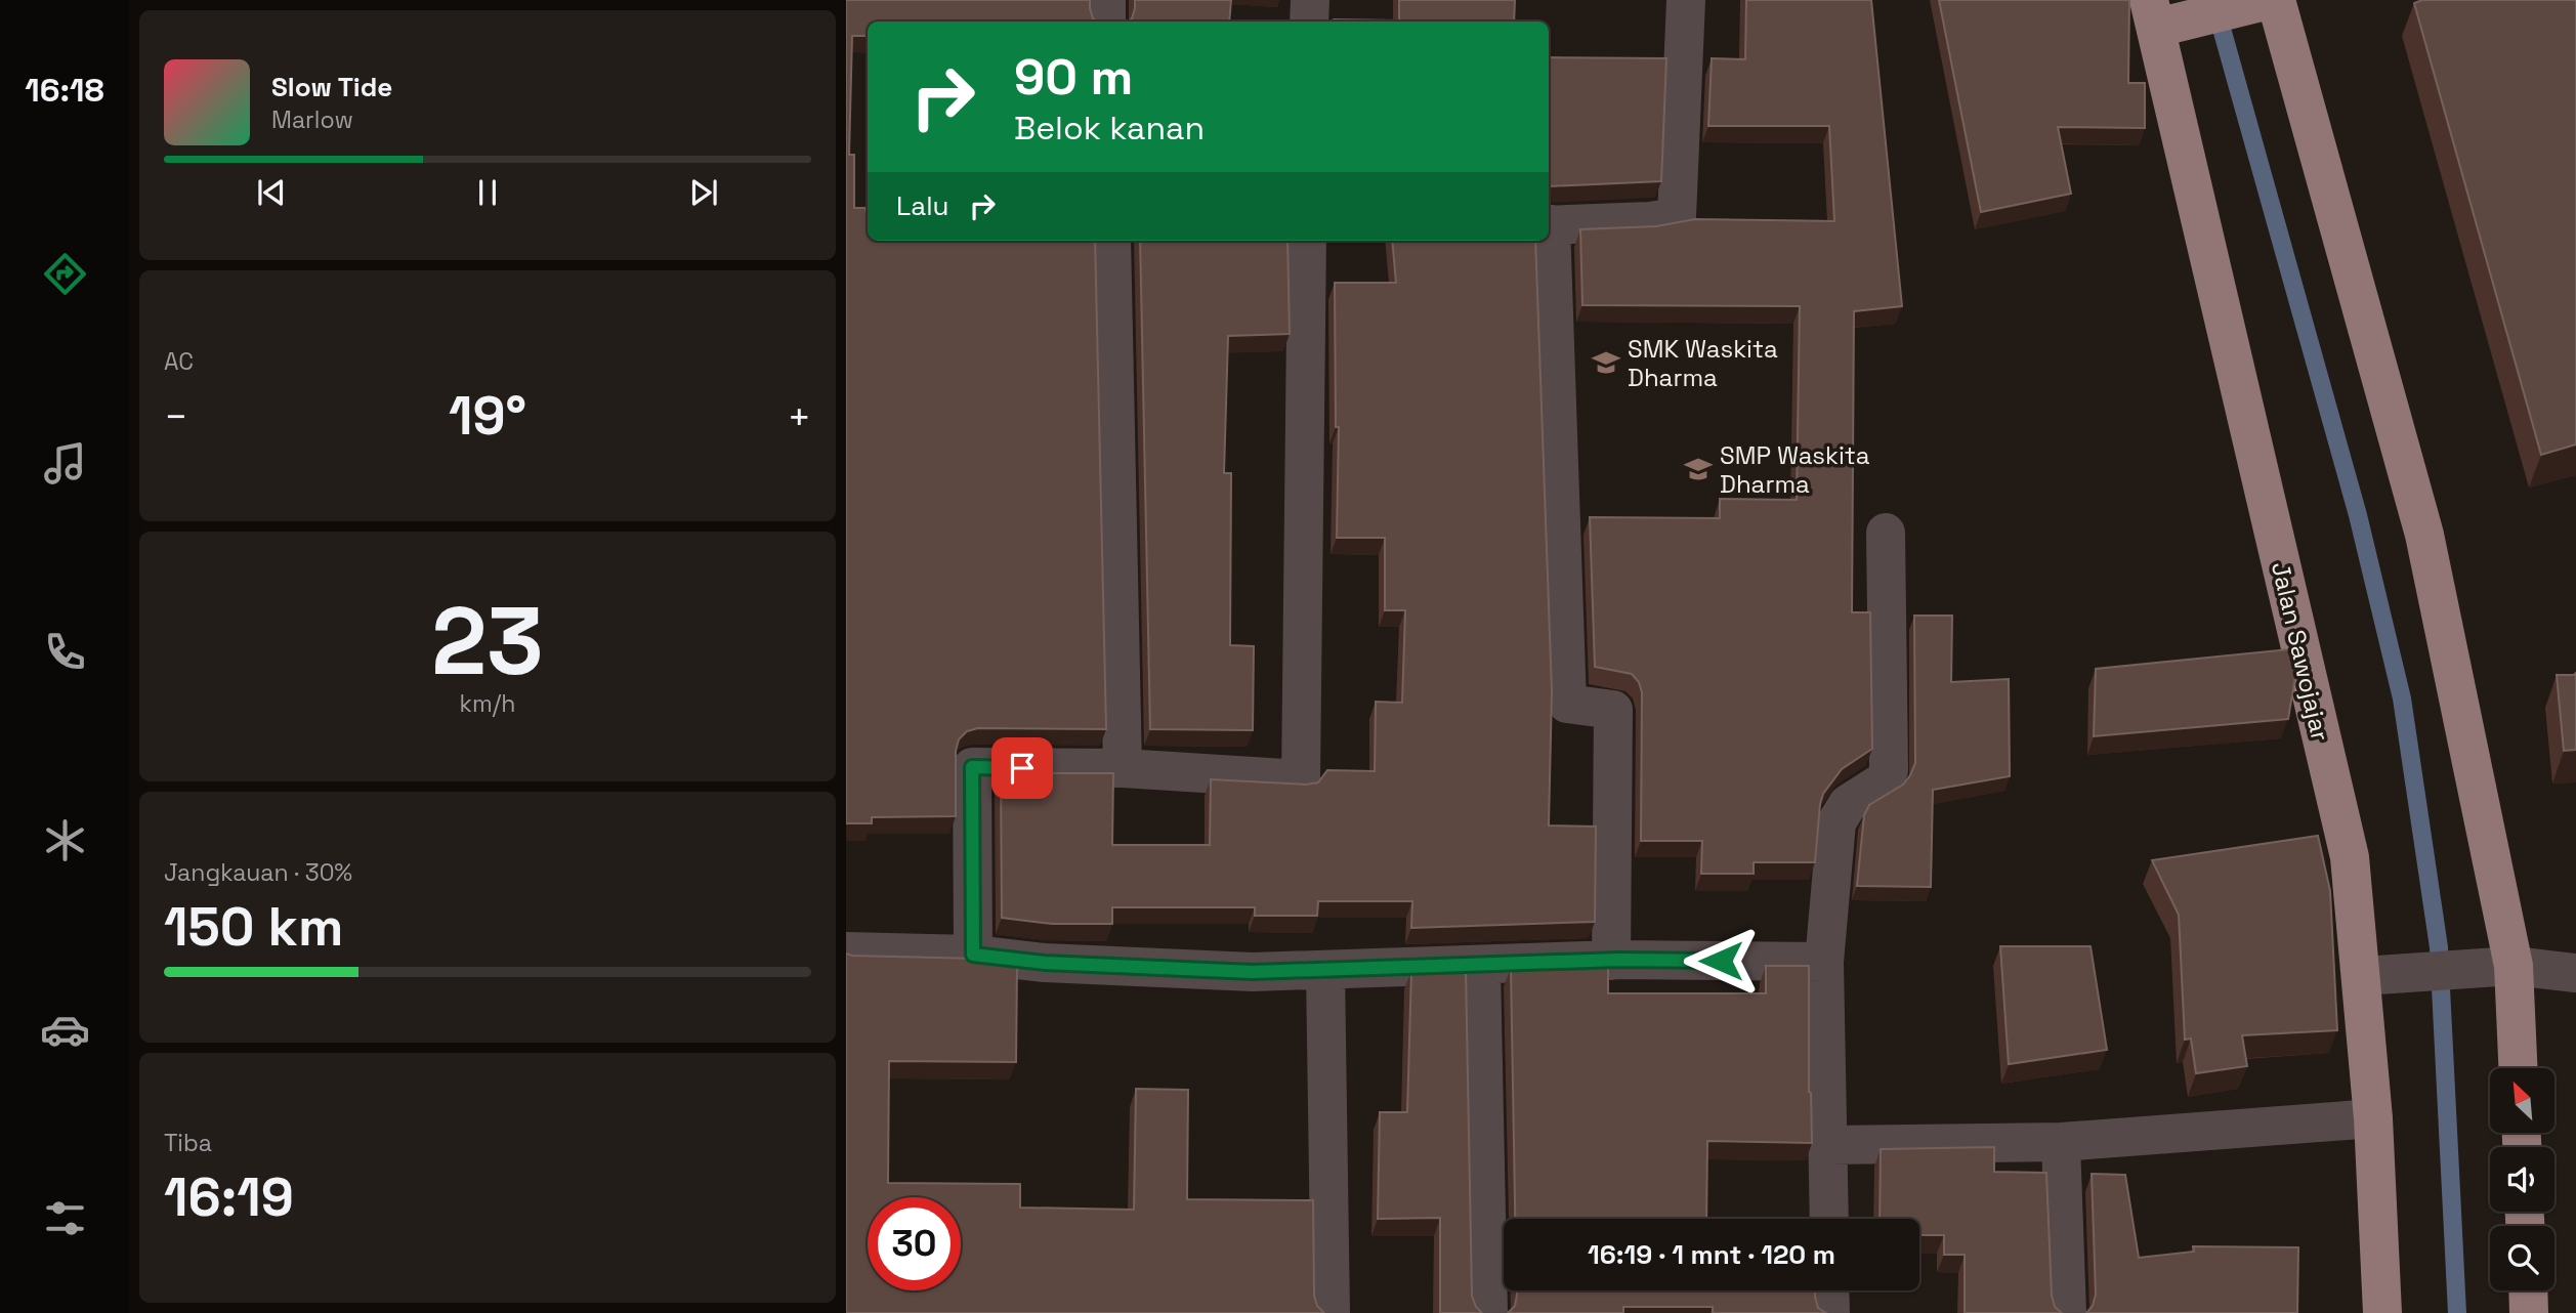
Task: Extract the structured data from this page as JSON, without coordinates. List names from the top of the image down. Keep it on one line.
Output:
{"streets":{"main road":["Jalan Sawojajar"]},"places":{"school or university":["SMK Waskita Dharma","SMP Waskita Dharma"]},"north":"top left","page":{"tabs":"16:18","turn":["90 m","Belok kanan"],"song":["Slow Tide","Marlow"],"then":"Lalu","tile":["AC",["23","km/h"],["Jangkauan · 30%","150 km"],["Tiba","16:19"]],"heat":["−","19°","+"],"limit":"30","trip":"16:19 · 1 mnt · 120 m"}}
